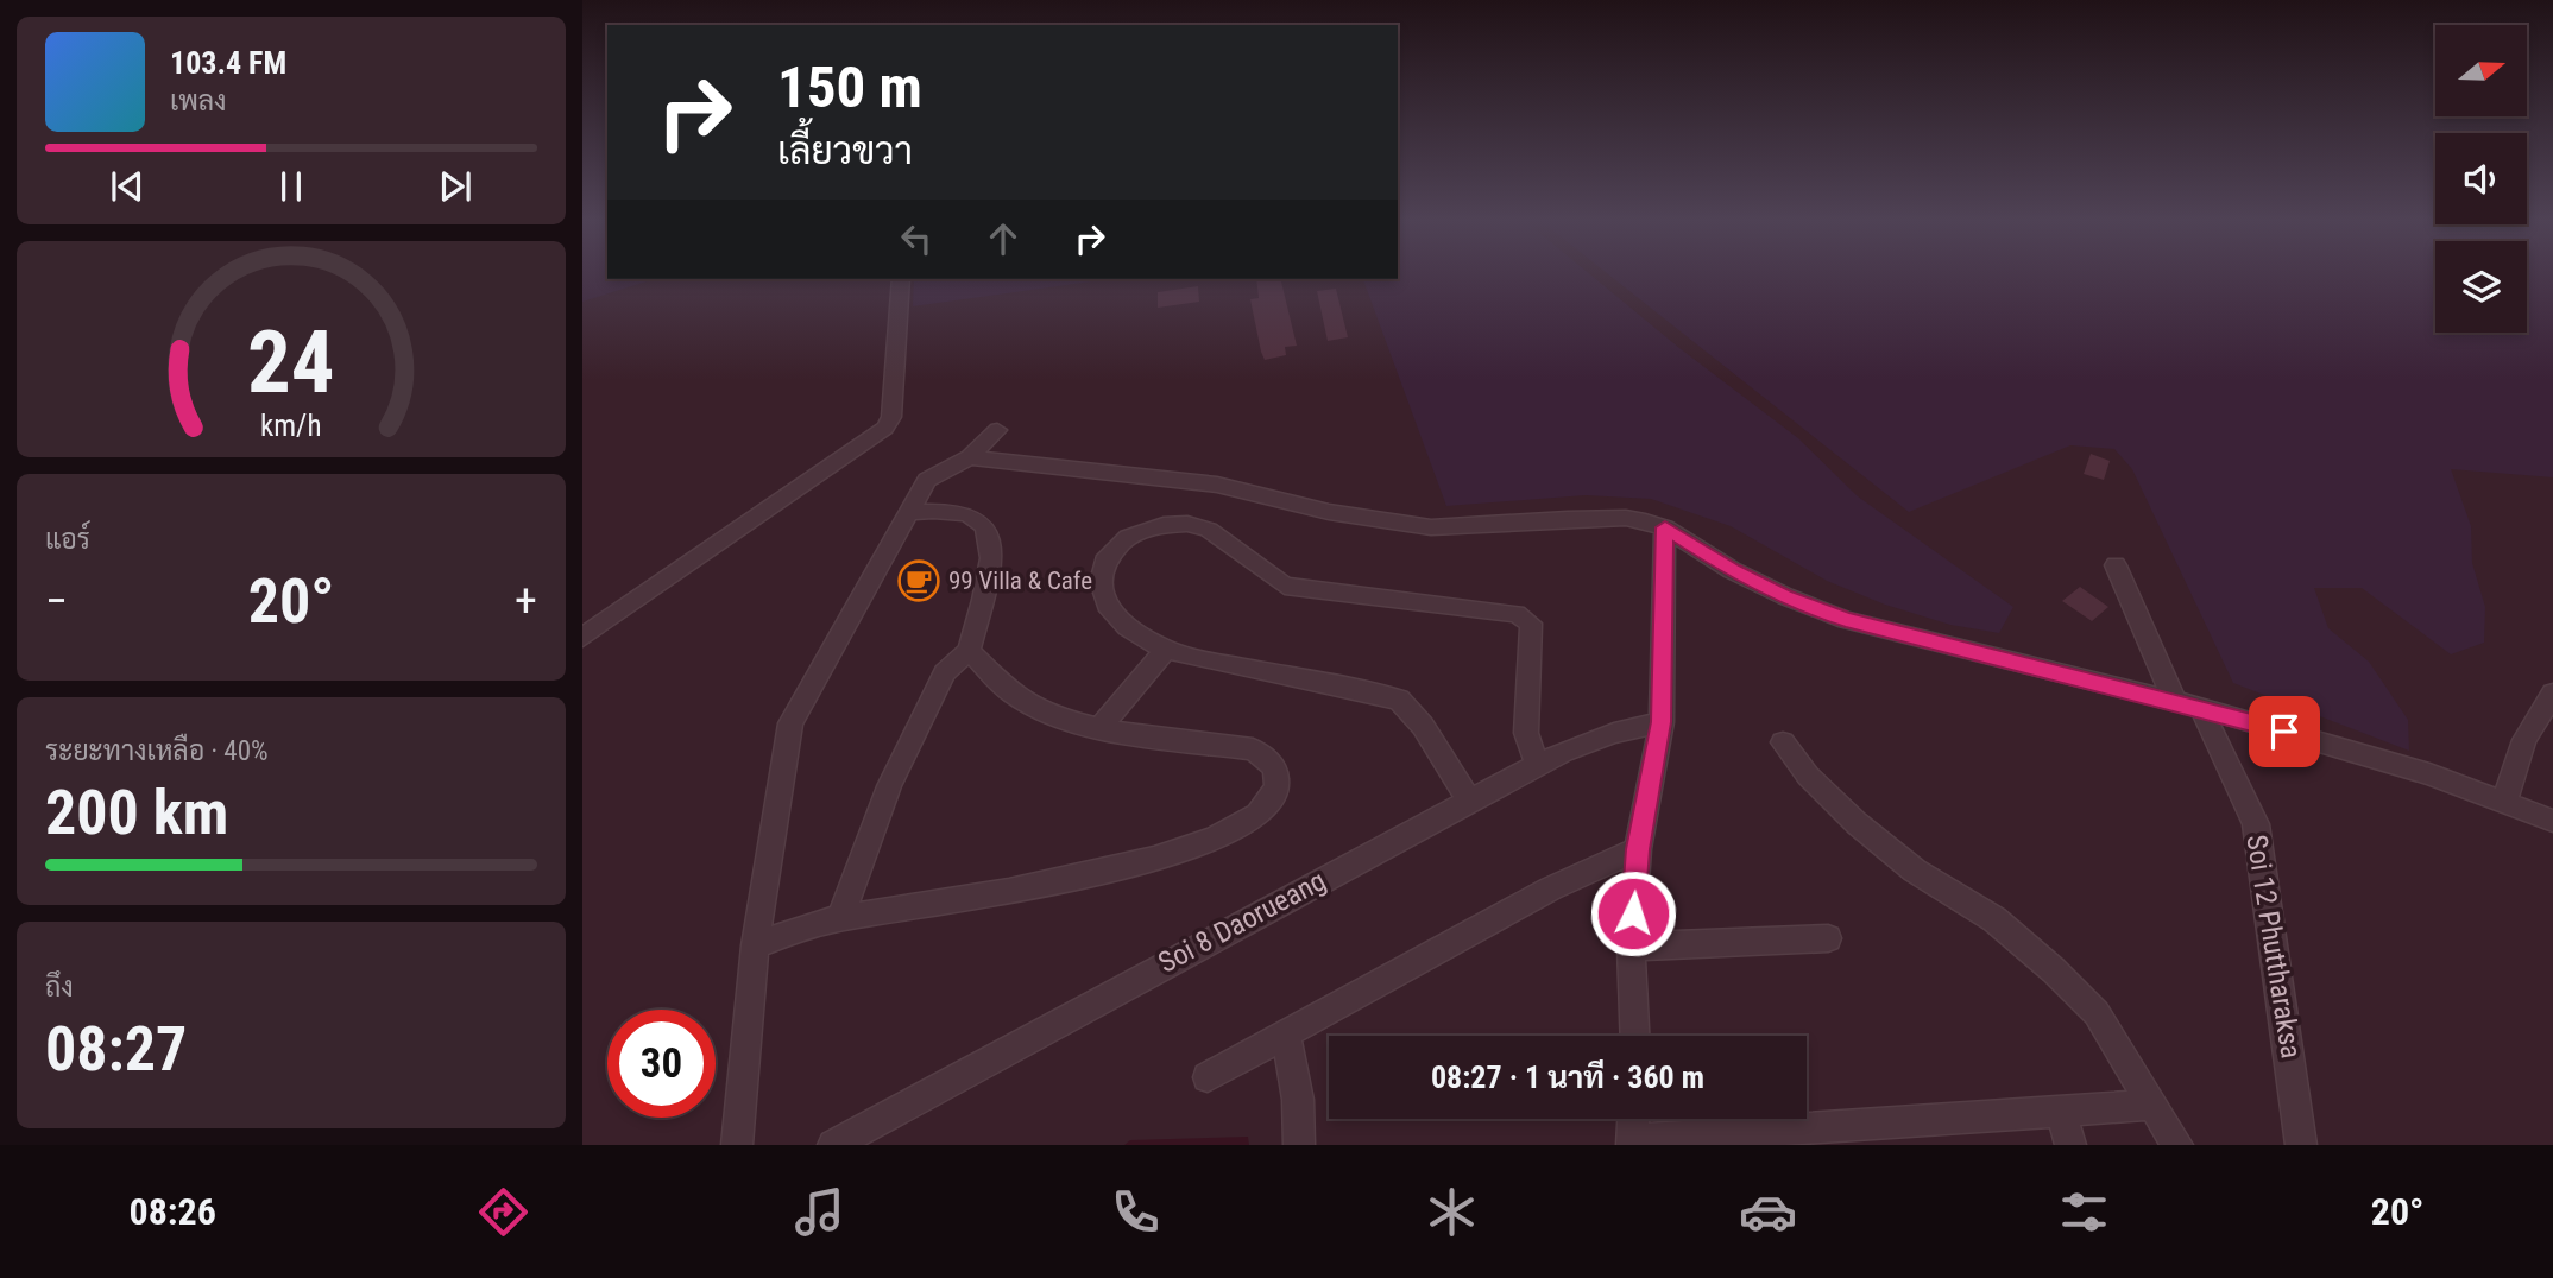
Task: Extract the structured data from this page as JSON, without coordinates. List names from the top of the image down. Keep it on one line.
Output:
{"streets":{"street":["Soi 8 Daorueang","Soi 12 Phuttharaksa"]},"places":{"cafe":["99 Villa & Cafe"]},"north":"right","page":{"turn":["150 m","เลี้ยวขวา"],"song":["103.4 FM","เพลง"],"tile":["แอร์",["ระยะทางเหลือ · 40%","200 km"],["ถึง","08:27"]],"heat":["−","20°","+"],"limit":"30","trip":"08:27 · 1 นาที · 360 m","tabs":["08:26","20°"],"gauge":["24","km/h"]}}
